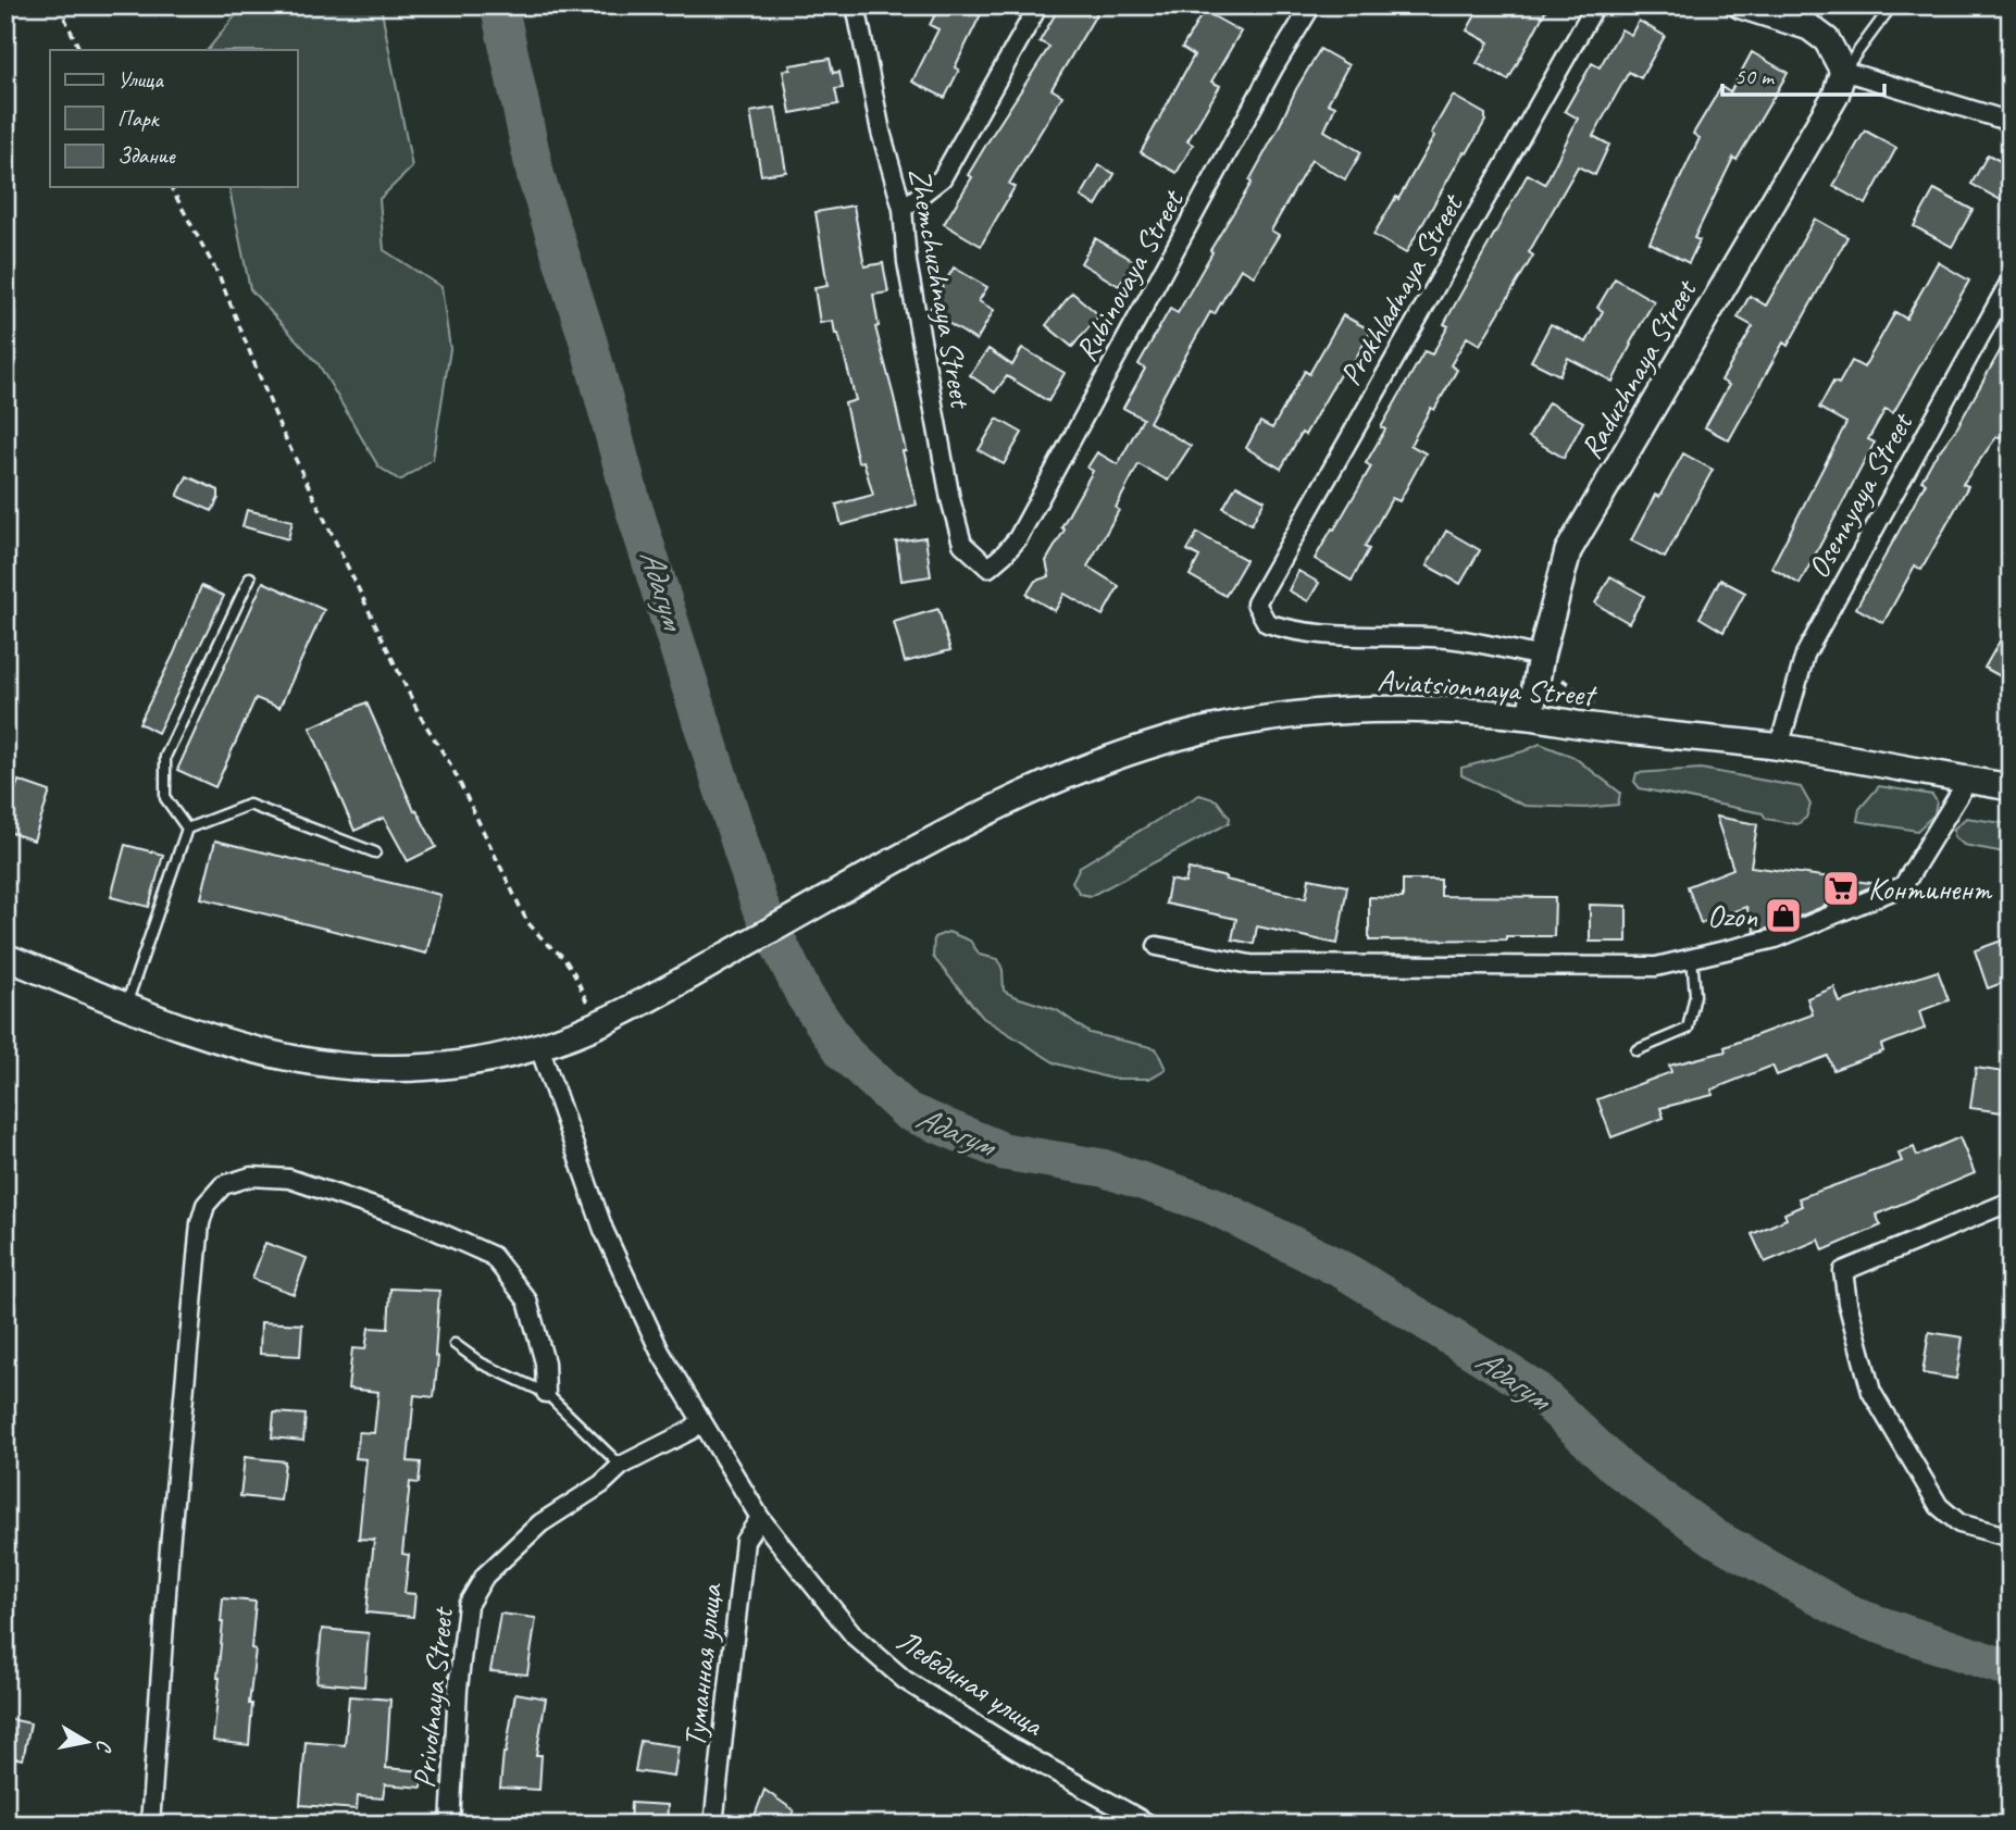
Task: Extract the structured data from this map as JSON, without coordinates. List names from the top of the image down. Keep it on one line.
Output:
{"streets":{"main road":["Raduzhnaya Street","Aviatsionnaya Street"],"street":["Rubinovaya Street","Zhemchuzhnaya Street","Prokhladnaya Street","Osennyaya Street","Туманная улица","Лебединая улица","Privolnaya Street"]},"crossings":[["Rubinovaya Street","Zhemchuzhnaya Street"],["Prokhladnaya Street","Raduzhnaya Street"],["Raduzhnaya Street","Aviatsionnaya Street"],["Osennyaya Street","Aviatsionnaya Street"],["Aviatsionnaya Street","Лебединая улица"],["Туманная улица","Лебединая улица"],["Лебединая улица","Privolnaya Street"]],"water":["Адагум"],"places":{"supermarket":["Континент"],"shop":["Ozon"]},"legend":["Улица","Парк","Здание"],"scale_bar":"50 m","north":"right"}
